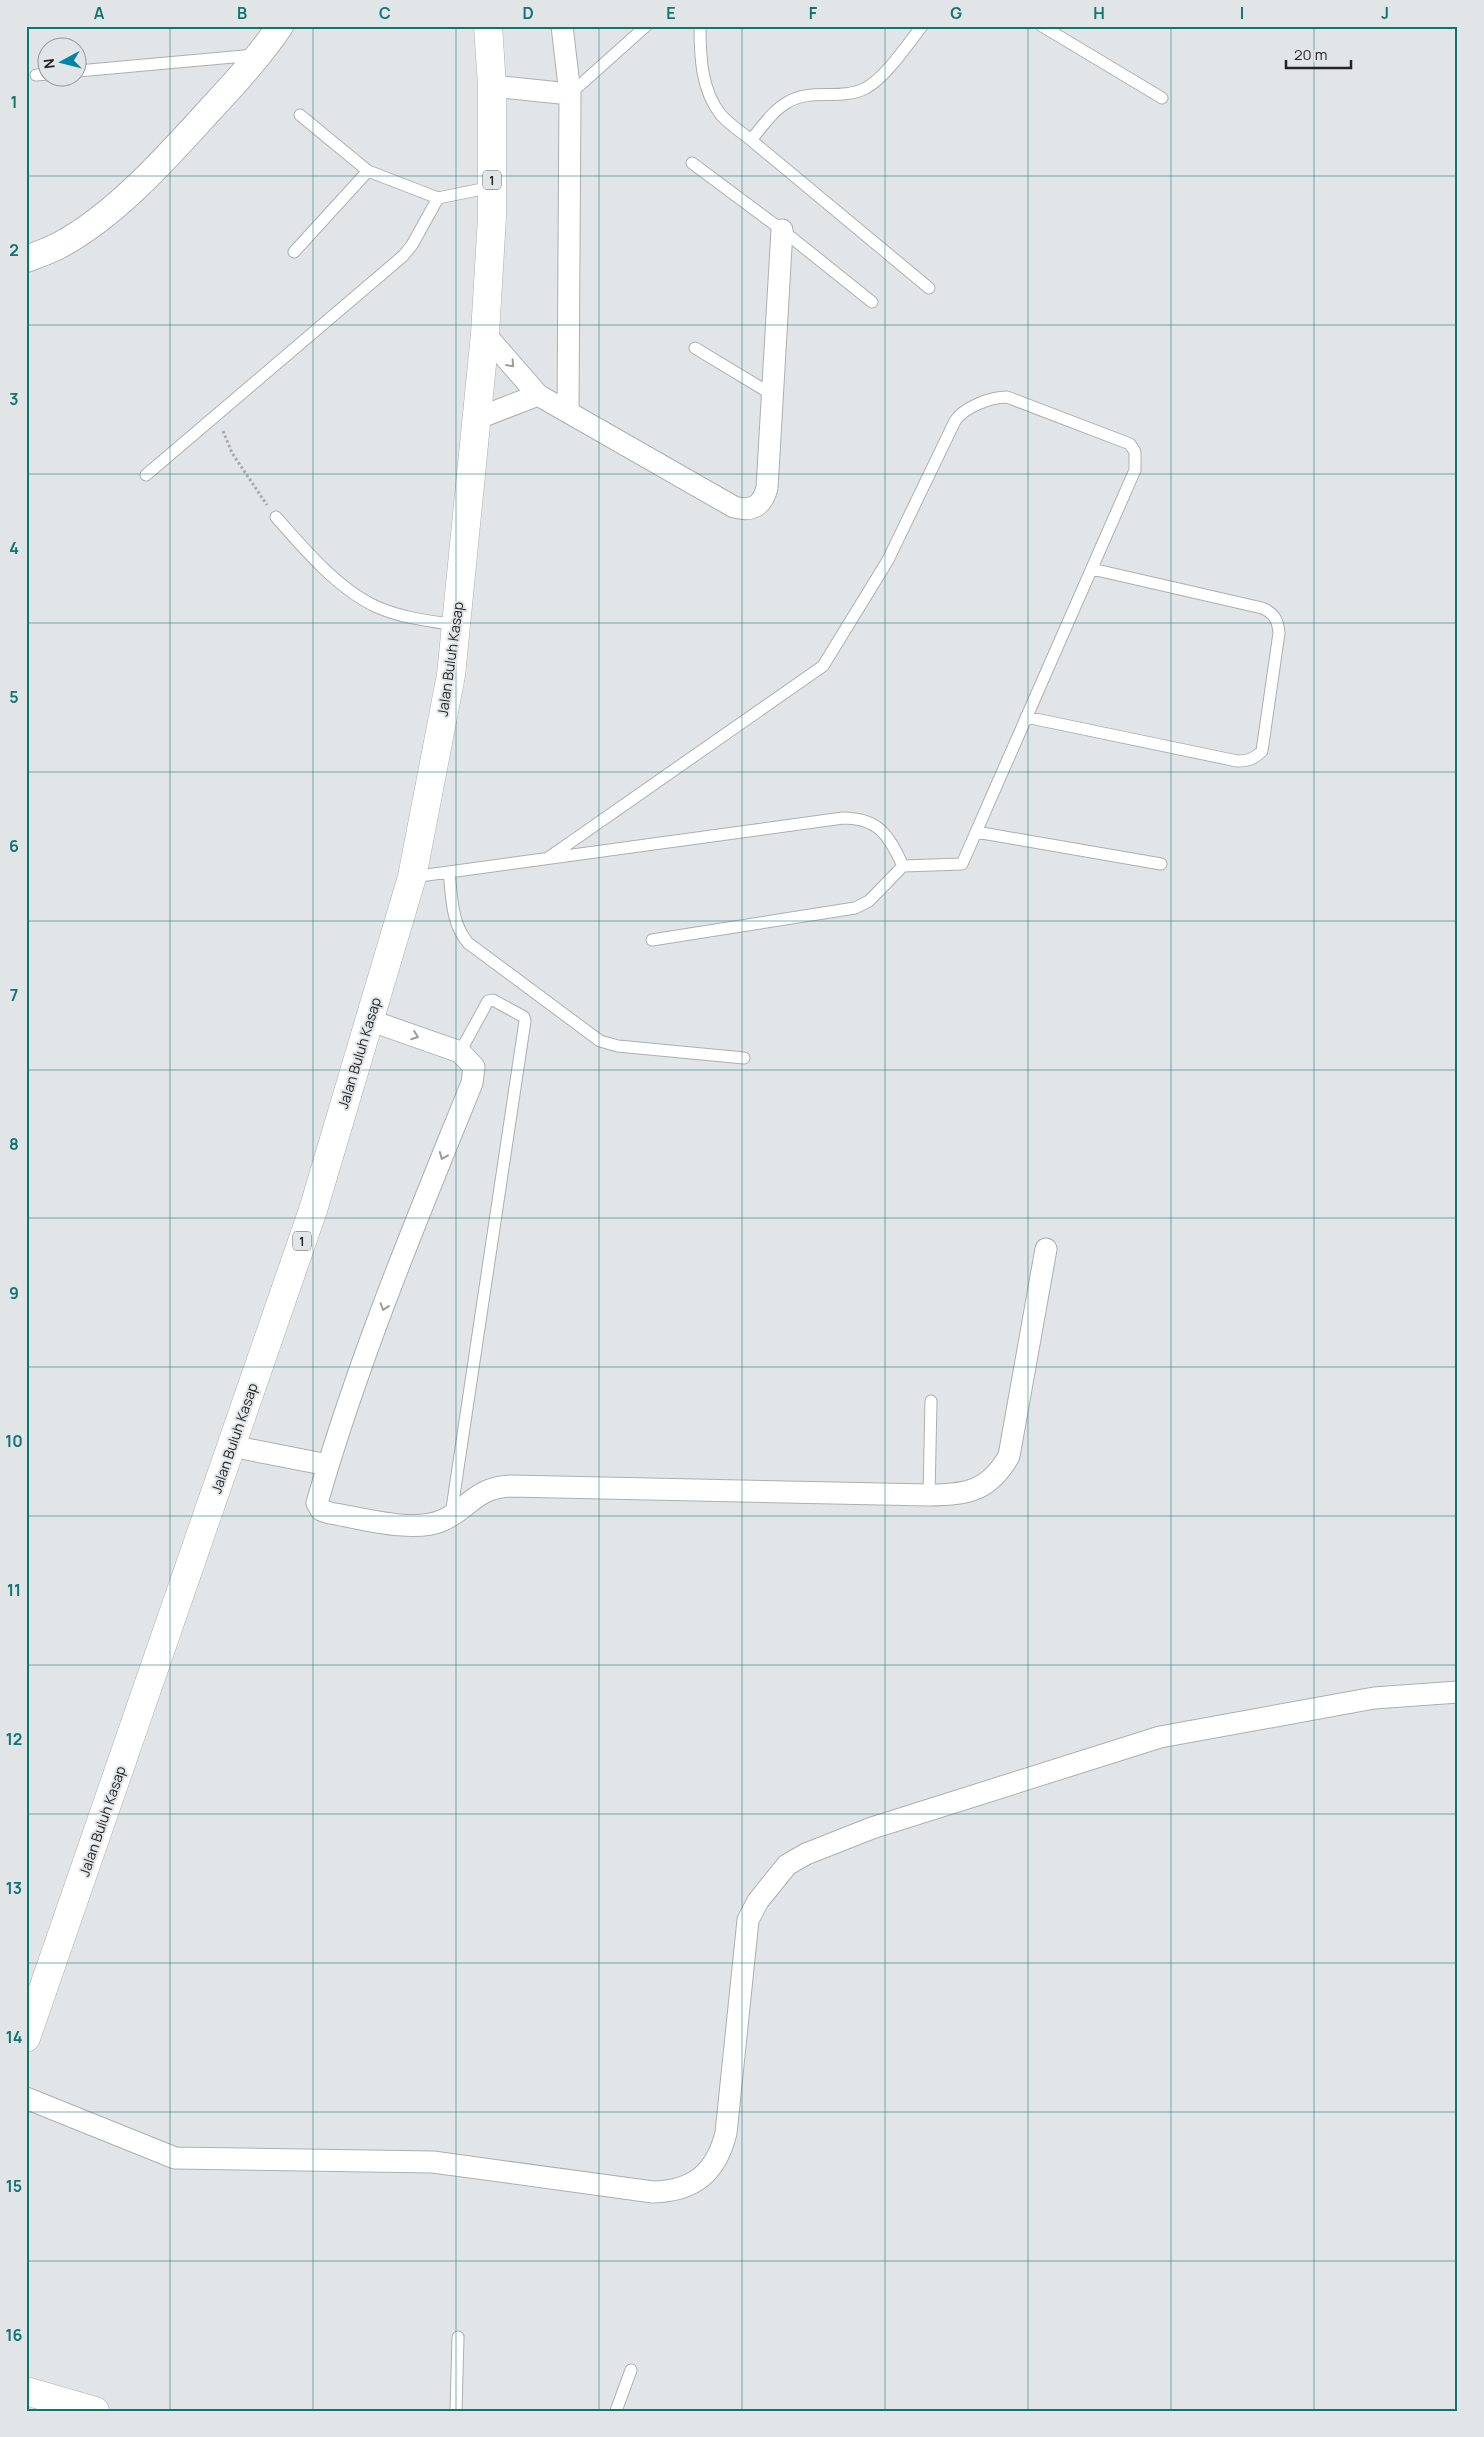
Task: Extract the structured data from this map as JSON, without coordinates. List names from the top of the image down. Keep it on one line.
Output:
{"streets":{"main road":["1","Jalan Buluh Kasap"]},"scale_bar":"20 m","north":"left","grid":{"columns":["A","B","C","D","E","F","G","H","I","J"],"rows":["1","2","3","4","5","6","7","8","9","10","11","12","13","14","15","16"]}}
